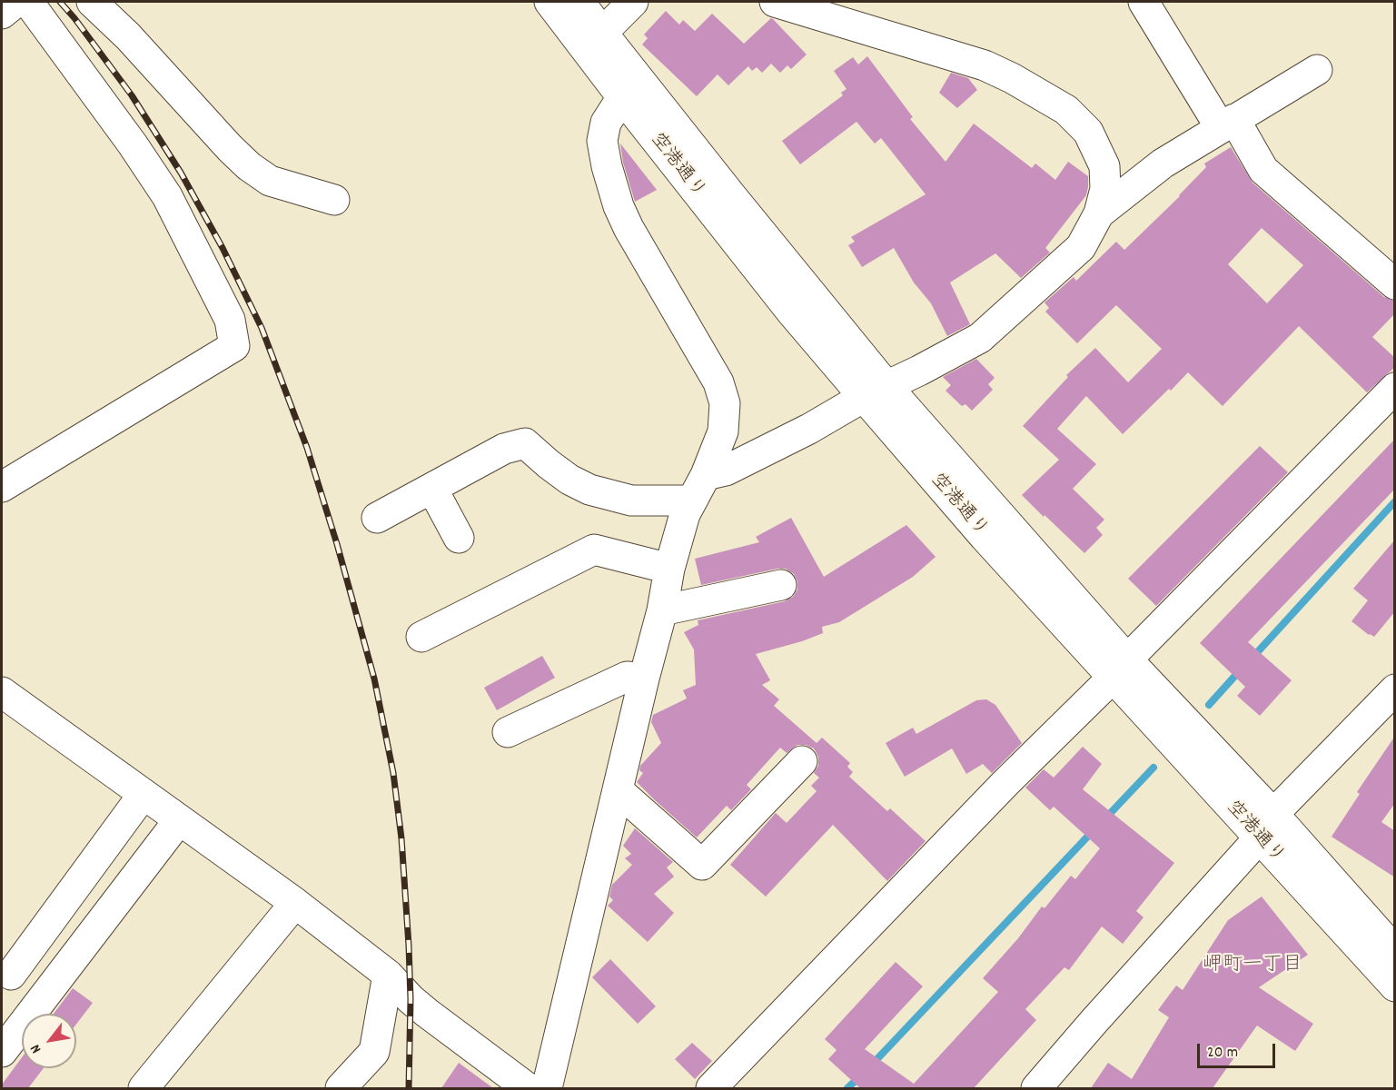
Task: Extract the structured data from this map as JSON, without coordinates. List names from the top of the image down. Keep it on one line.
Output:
{"streets":{"street":["空港通り"]},"districts":["岬町一丁目"],"scale_bar":"20 m","north":"bottom left"}
